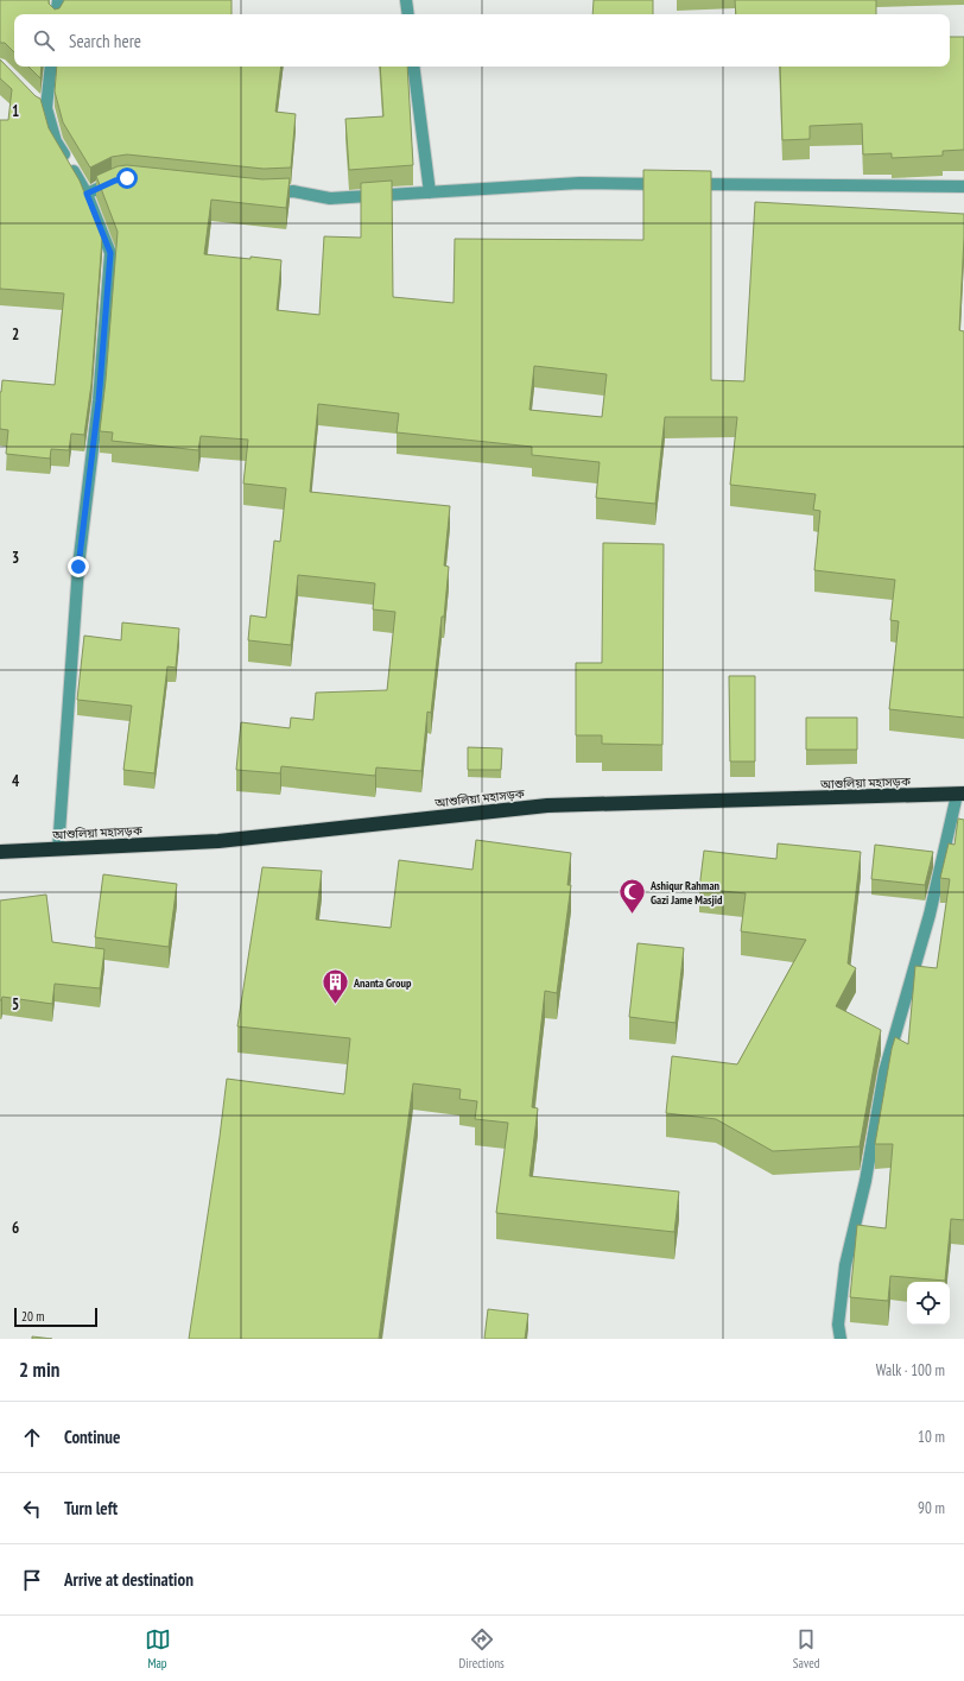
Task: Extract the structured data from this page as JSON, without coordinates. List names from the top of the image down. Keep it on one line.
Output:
{"streets":{"highway":["আশুলিয়া মহাসড়ক"]},"places":{"mosque":["Ashiqur Rahman Gazi Jame Masjid"],"building":["Ananta Group"]},"scale_bar":"20 m","page":{"search":"Search here","scale":"20 m","heading":["2 min","Walk · 100 m"],"list":[["Continue","10 m"],["Turn left","90 m"],"Arrive at destination"],"nav":["Map","Directions","Saved"]},"grid":{"rows":["1","2","3","4","5","6"]}}
